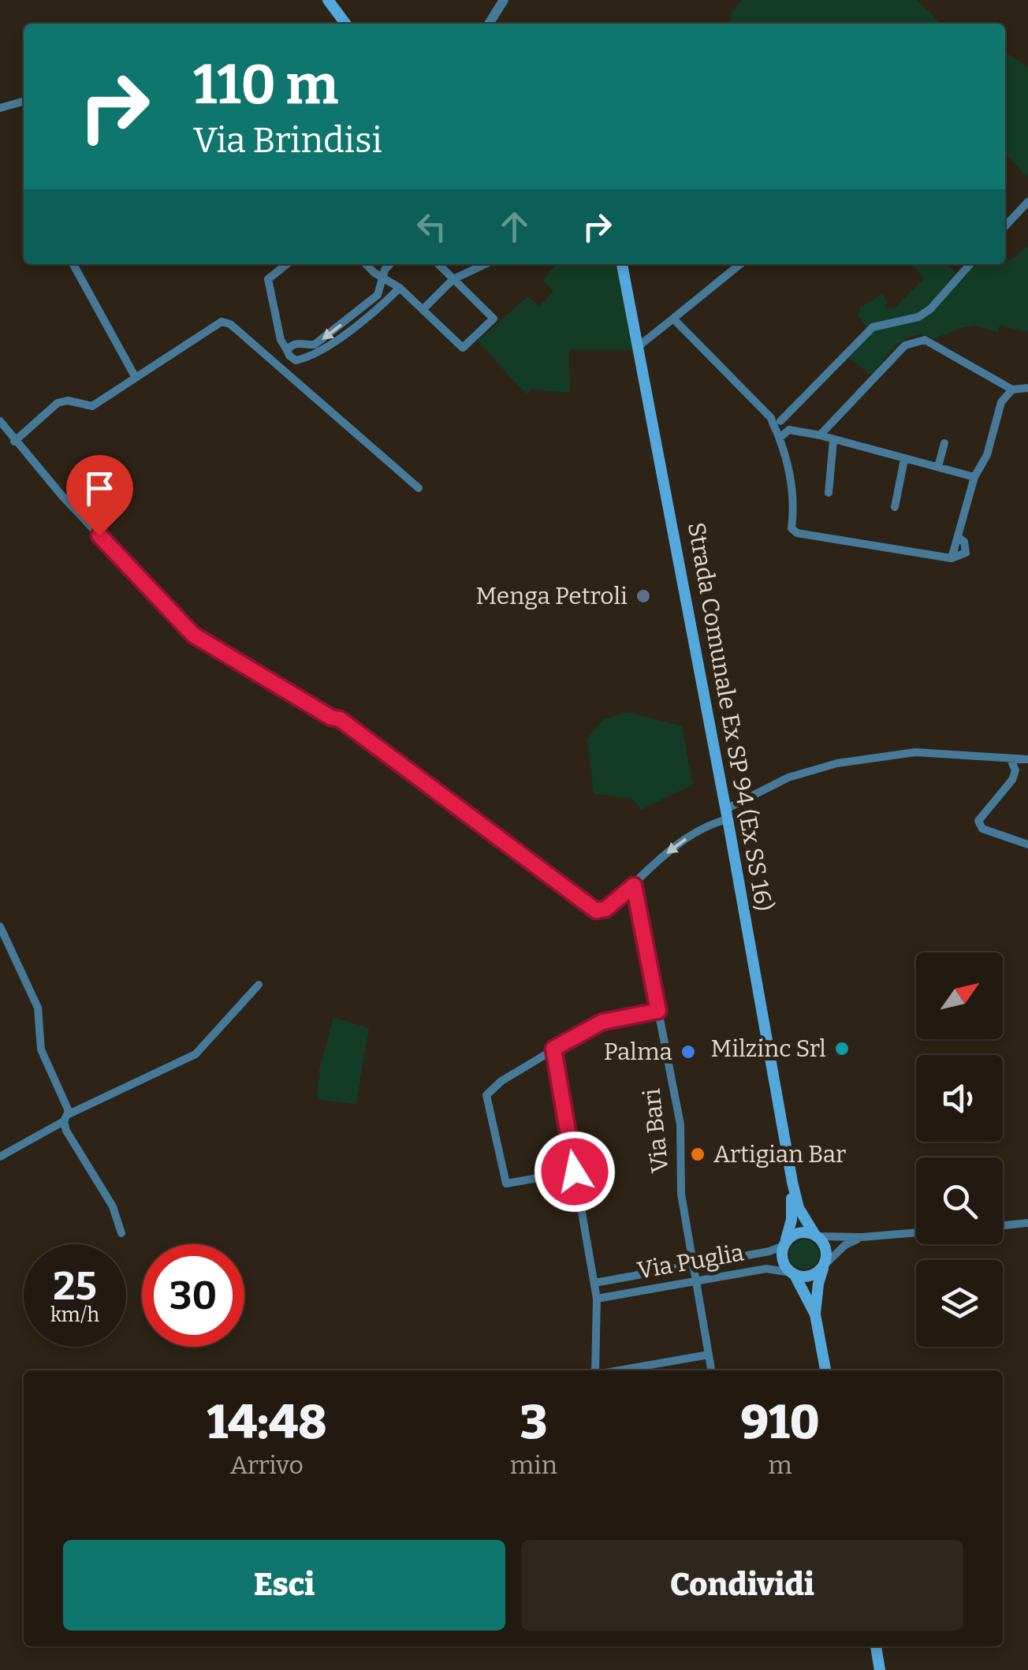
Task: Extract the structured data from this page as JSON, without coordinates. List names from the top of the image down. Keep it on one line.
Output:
{"streets":{"main road":["Strada Comunale Ex SP 94 (Ex SS 16)"],"street":["Via Bari","Via Puglia"]},"crossings":[["Strada Comunale Ex SP 94 (Ex SS 16)","Via Puglia"],["Via Bari","Via Puglia"]],"places":["Menga Petroli","Milzinc Srl","Palma","Artigian Bar"],"north":"top right","page":{"turn":["110 m","Via Brindisi"],"speed":"25 km/h","limit":"30","eta":["14:48","Arrivo","3","min","910","m"],"buttons":["Esci","Condividi"]}}
